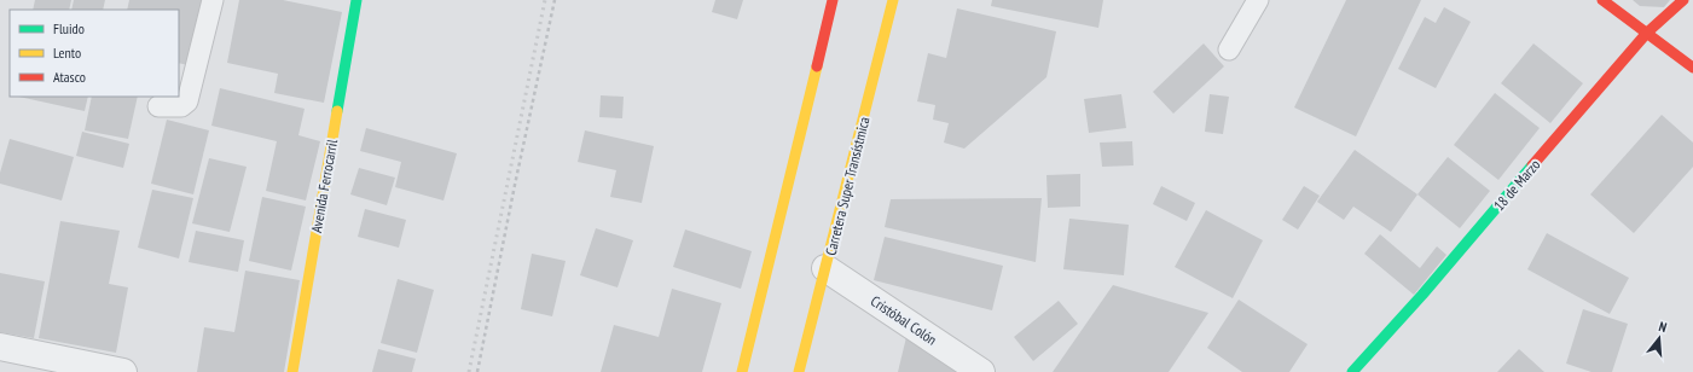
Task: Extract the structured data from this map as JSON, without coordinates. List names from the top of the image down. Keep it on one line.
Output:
{"streets":{"main road":["18 de Marzo","Avenida Ferrocarril","Carretera Super Transístmica"],"street":["Cristóbal Colón"]},"crossings":[["Carretera Super Transístmica","Cristóbal Colón"]],"legend":["Fluido","Lento","Atasco"],"north":"top"}
